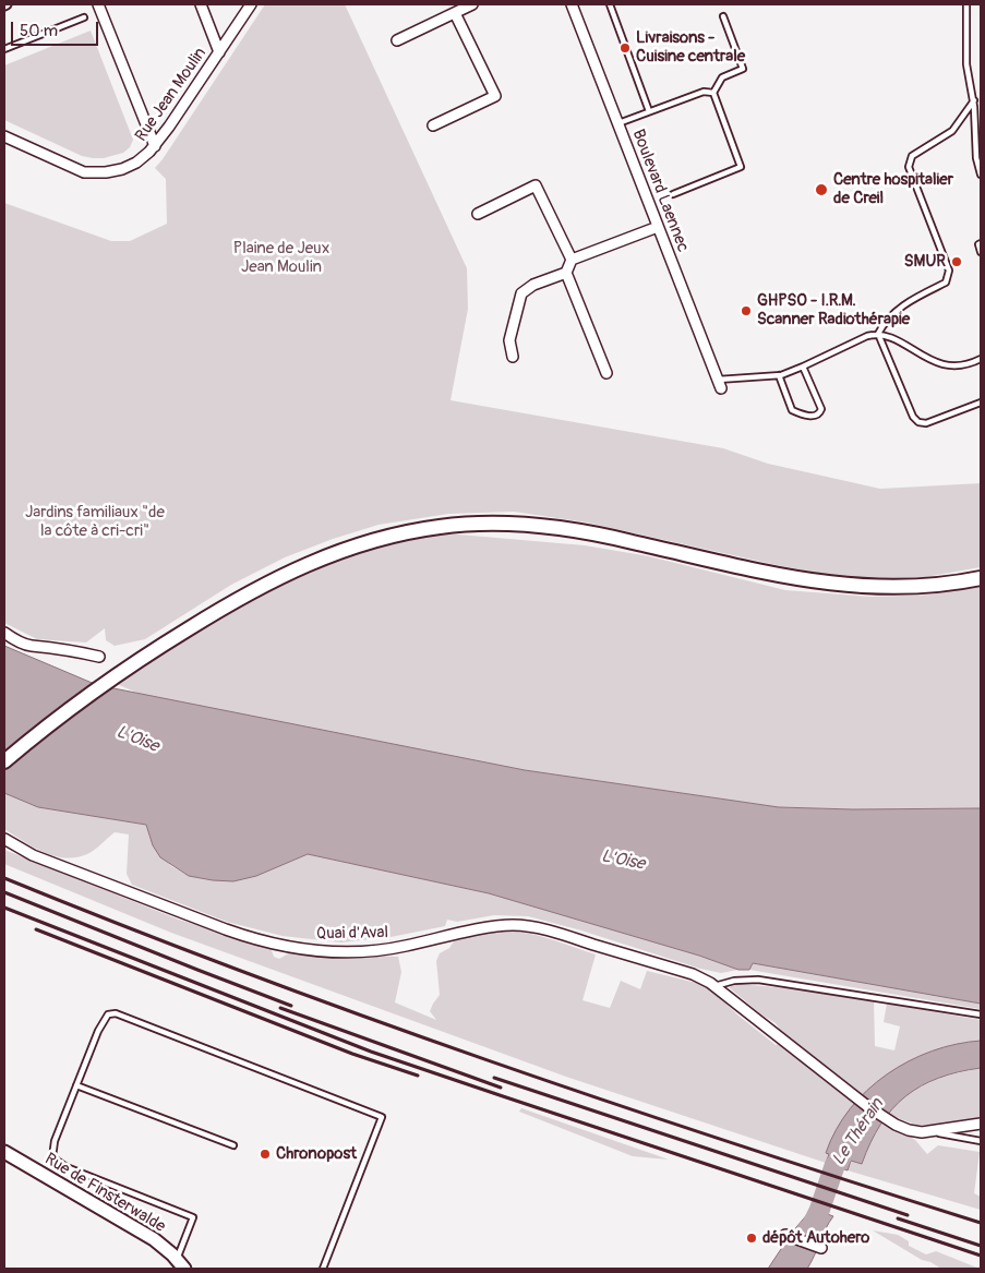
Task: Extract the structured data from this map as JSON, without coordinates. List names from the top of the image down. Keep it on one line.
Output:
{"streets":{"street":["Rue Jean Moulin","Boulevard Laennec","Quai d'Aval","Rue de Finsterwalde"]},"water":["L'Oise","Le Thérain"],"parks":["Plaine de Jeux Jean Moulin","Jardins familiaux \"de la côte à cri-cri\""],"places":["Livraisons - Cuisine centrale","Centre hospitalier de Creil","SMUR","GHPSO - I.R.M. Scanner Radiothérapie","Chronopost","dépôt Autohero"],"scale_bar":"50 m"}
